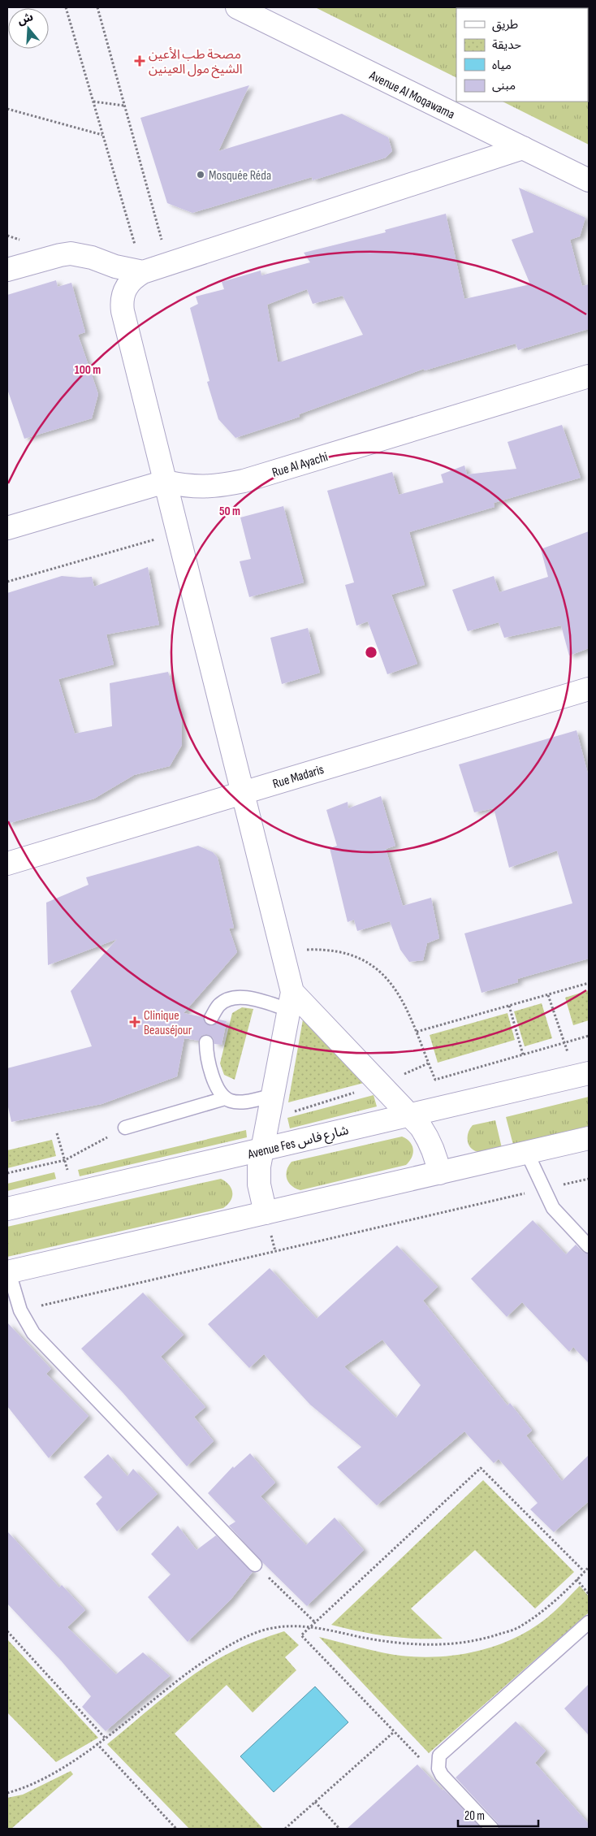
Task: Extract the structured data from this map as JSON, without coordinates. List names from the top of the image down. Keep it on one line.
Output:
{"streets":{"street":["Avenue Al Moqawama","Rue Al Ayachi","Rue Madaris","Avenue Fes شارع فاس"]},"places":{"health":["مصحة طب الأعين الشيخ مول العينين","Clinique Beauséjour"],"other":["Mosquée Réda"]},"legend":["طريق","حديقة","مياه","مبنى"],"scale_bar":"20 m","north":"top","rings":["100 m","50 m"]}
